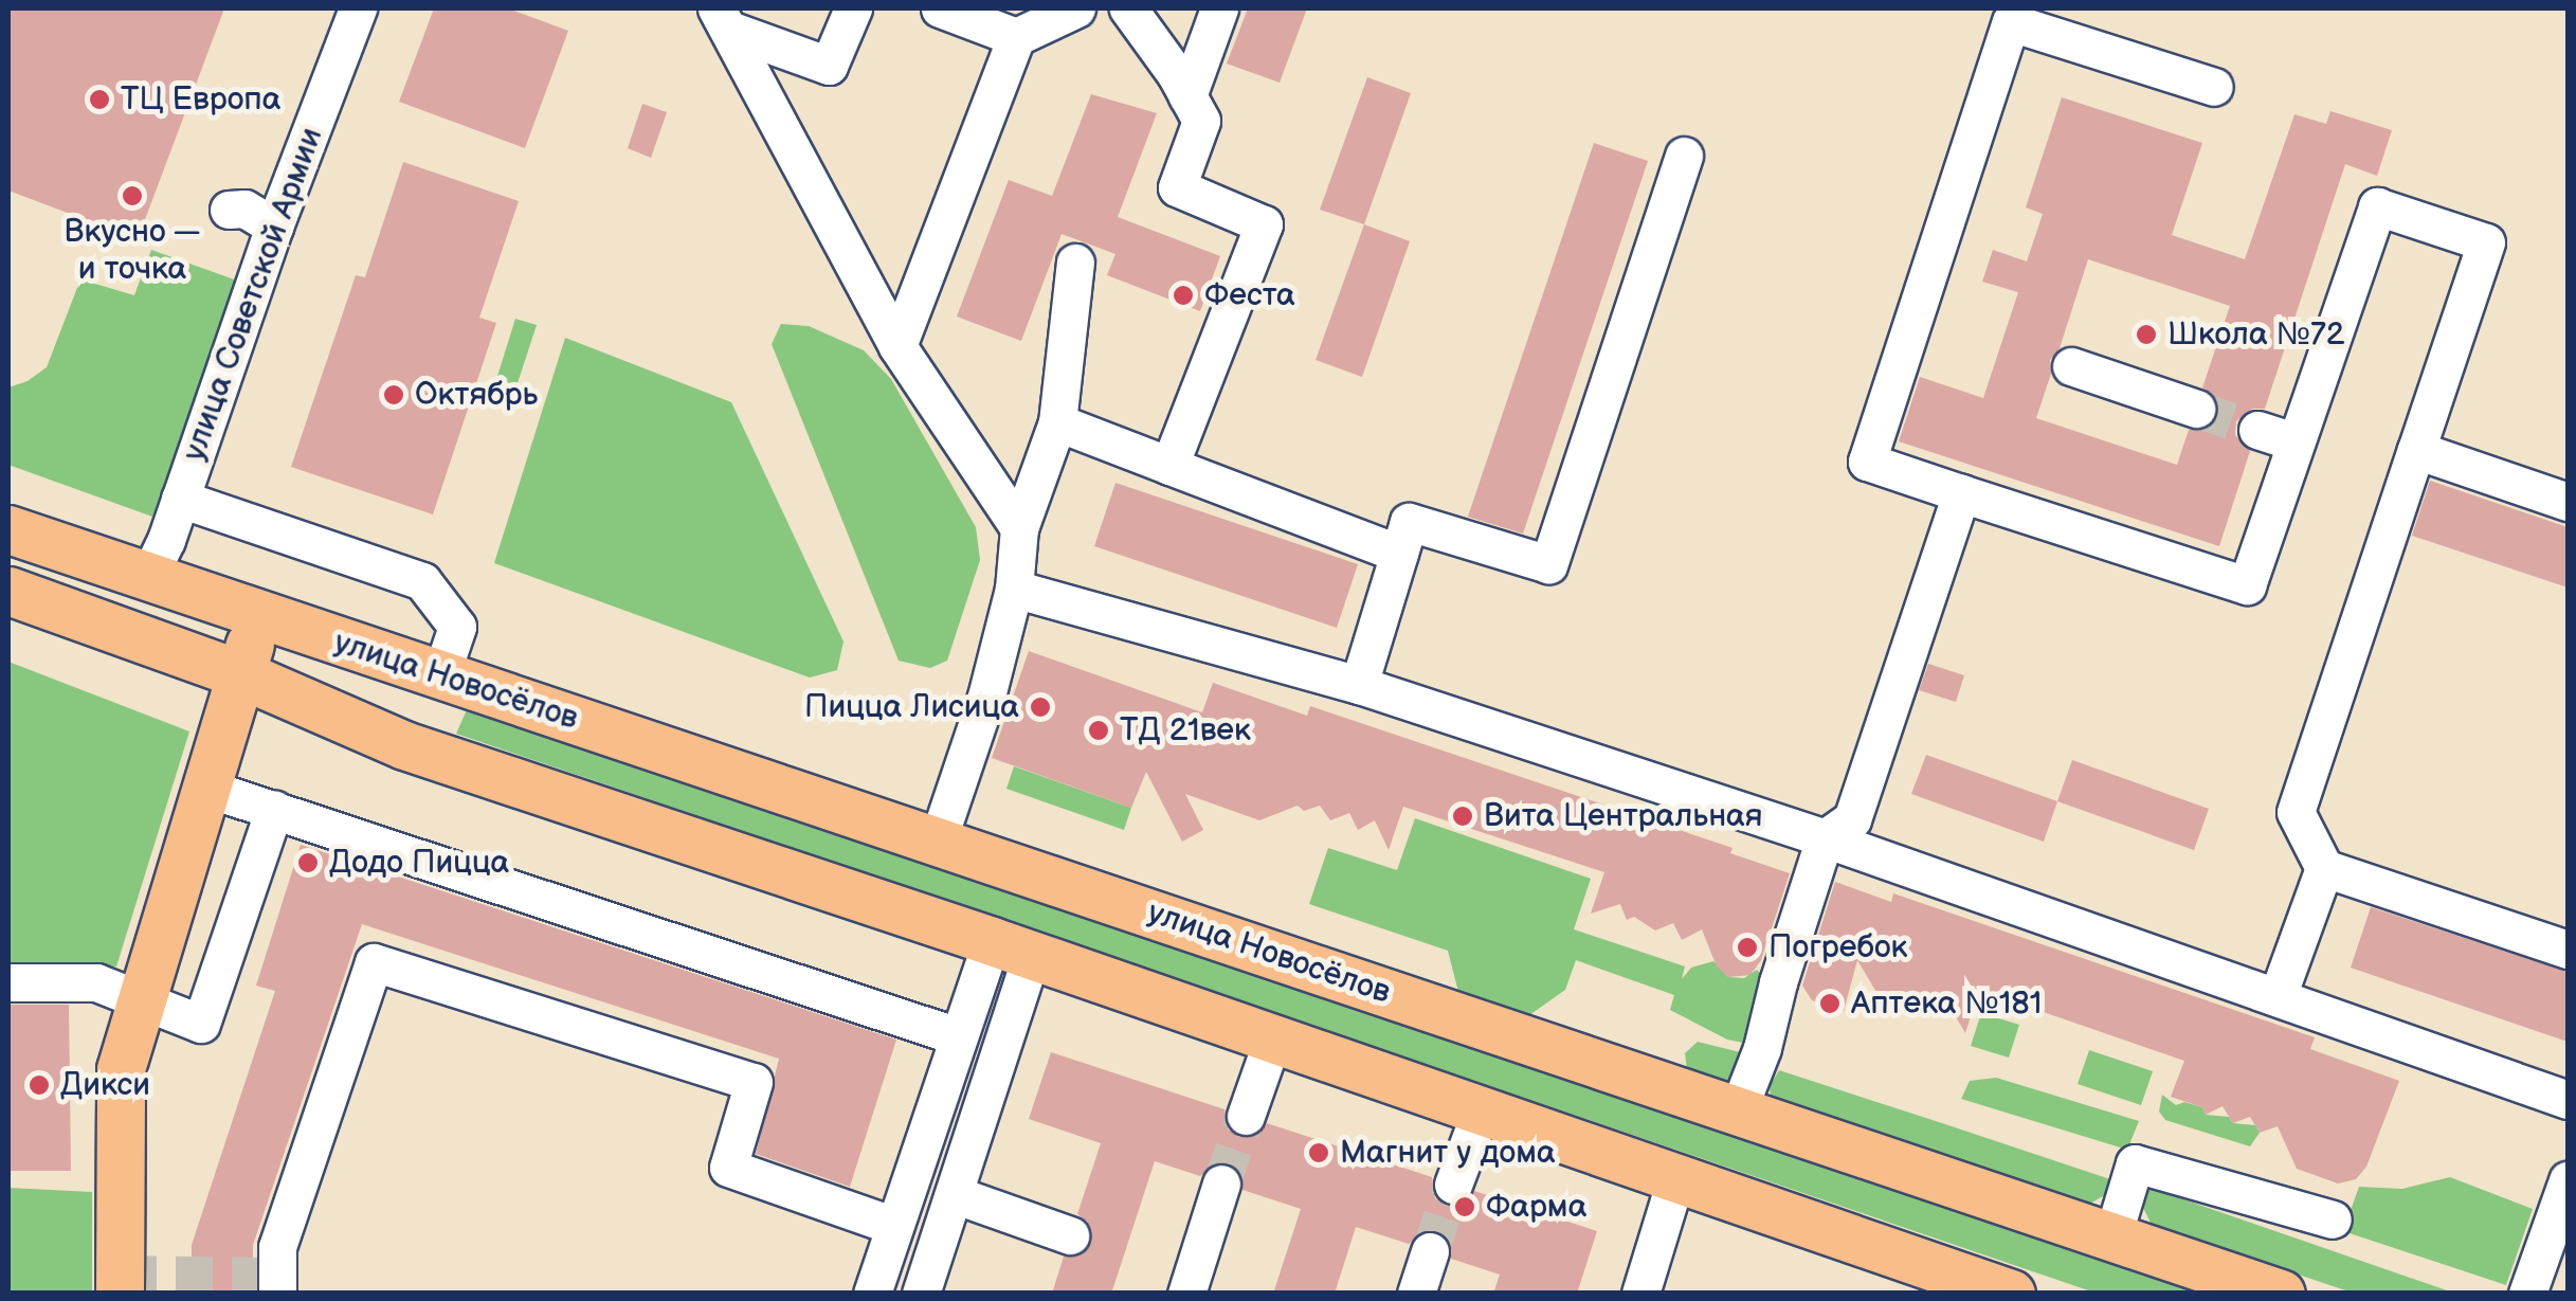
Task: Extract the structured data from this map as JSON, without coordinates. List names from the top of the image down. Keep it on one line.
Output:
{"streets":{"main road":["улица Новосёлов"],"street":["улица Советской Армии"]},"crossings":[["улица Советской Армии","улица Новосёлов"]],"places":["ТЦ Европа","Вкусно — и точка","Феста","Школа №72","Октябрь","Пицца Лисица","ТД 21век","Вита Центральная","Додо Пицца","Погребок","Аптека №181","Дикси","Магнит у дома","Фарма"]}
